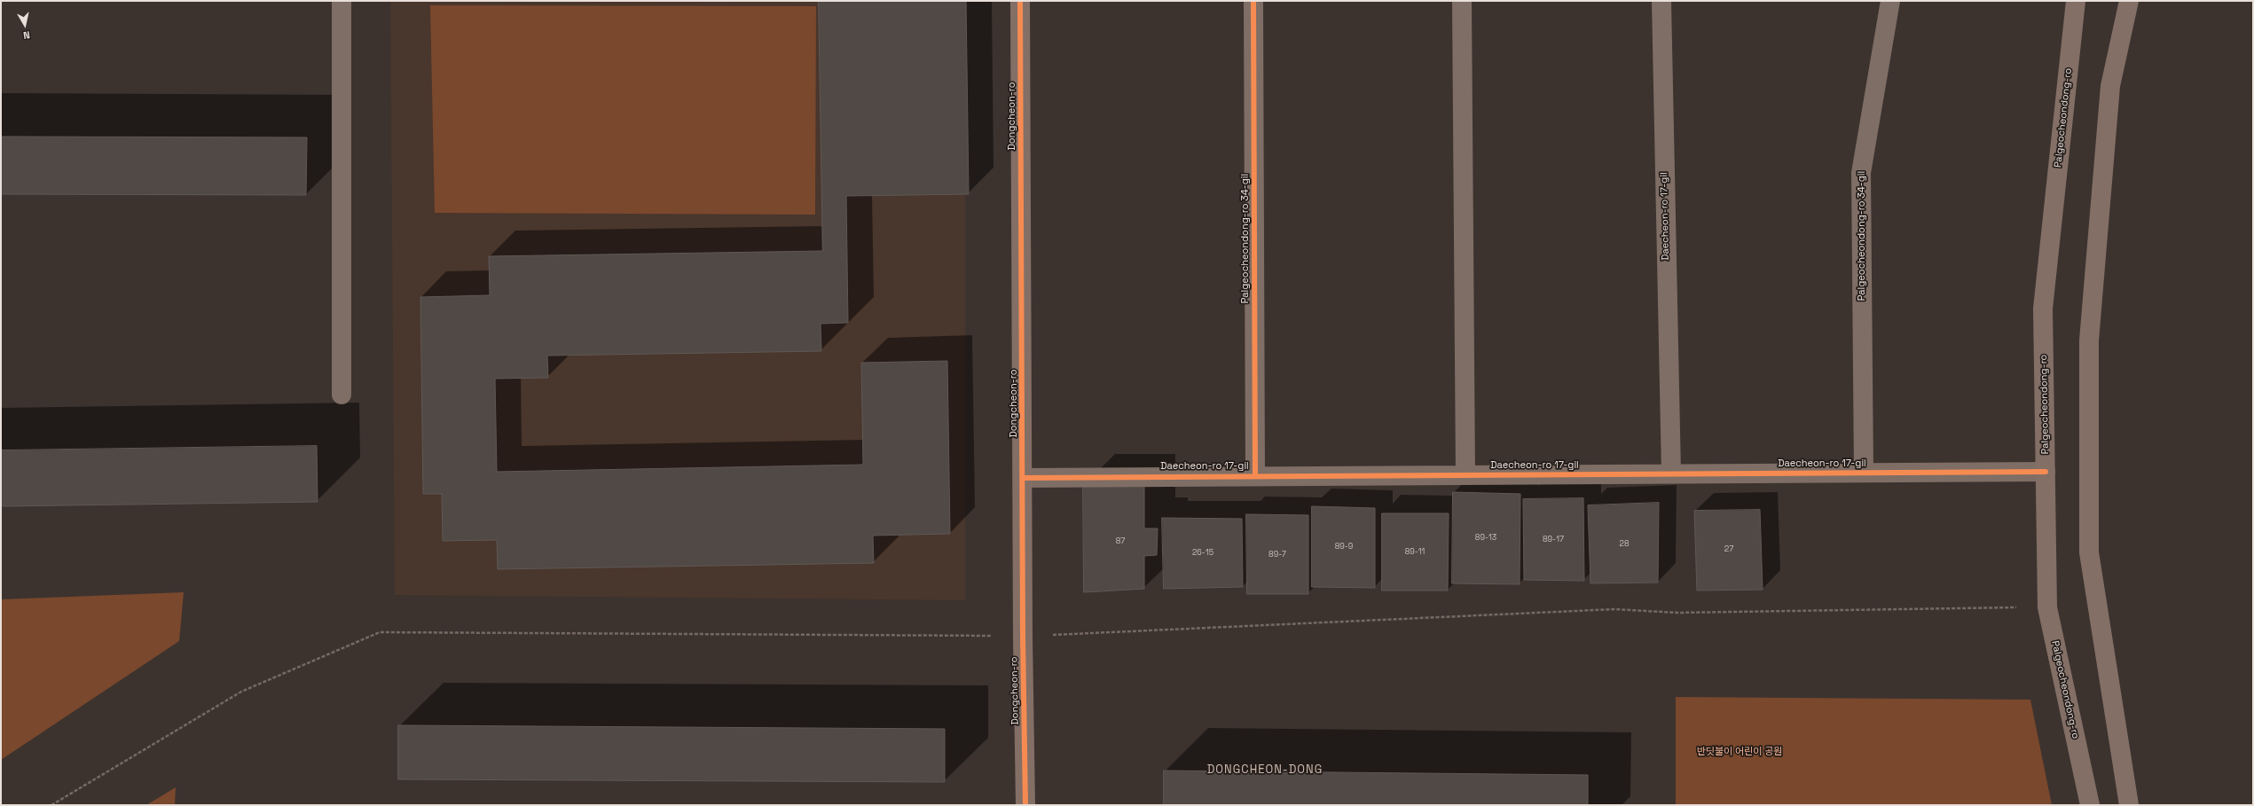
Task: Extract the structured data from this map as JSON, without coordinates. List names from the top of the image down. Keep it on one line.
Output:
{"streets":{"main road":["Dongcheon-ro","Palgeocheondong-ro"],"street":["Daecheon-ro 17-gil","Palgeocheondong-ro 34-gil"]},"crossings":[["Dongcheon-ro","Daecheon-ro 17-gil"],["Palgeocheondong-ro","Daecheon-ro 17-gil"],["Daecheon-ro 17-gil","Palgeocheondong-ro 34-gil"]],"districts":["DONGCHEON-DONG"],"parks":["반딧불이 어린이 공원"],"house_numbers":["89-13","89-17","87","28","89-9","27","89-11","26-15","89-7"],"north":"bottom"}
